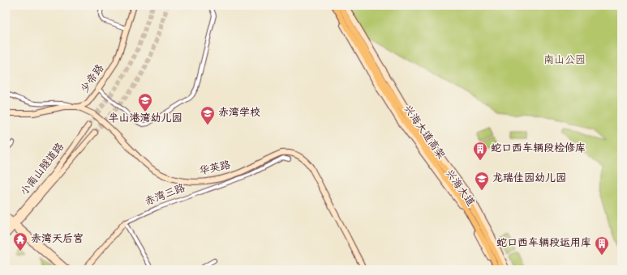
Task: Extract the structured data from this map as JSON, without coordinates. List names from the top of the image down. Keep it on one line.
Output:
{"streets":{"main road":["兴海大道高架"],"street":["少帝路","华英路","小南山隧道路","兴海大道","赤湾三路"]},"crossings":[["少帝路","华英路"]],"parks":["南山公园"],"places":{"school or university":["半山港湾幼儿园","赤湾学校","龙瑞佳园幼儿园"],"building":["蛇口西车辆段检修库","蛇口西车辆段运用库"],"temple":["赤湾天后宫"]}}
